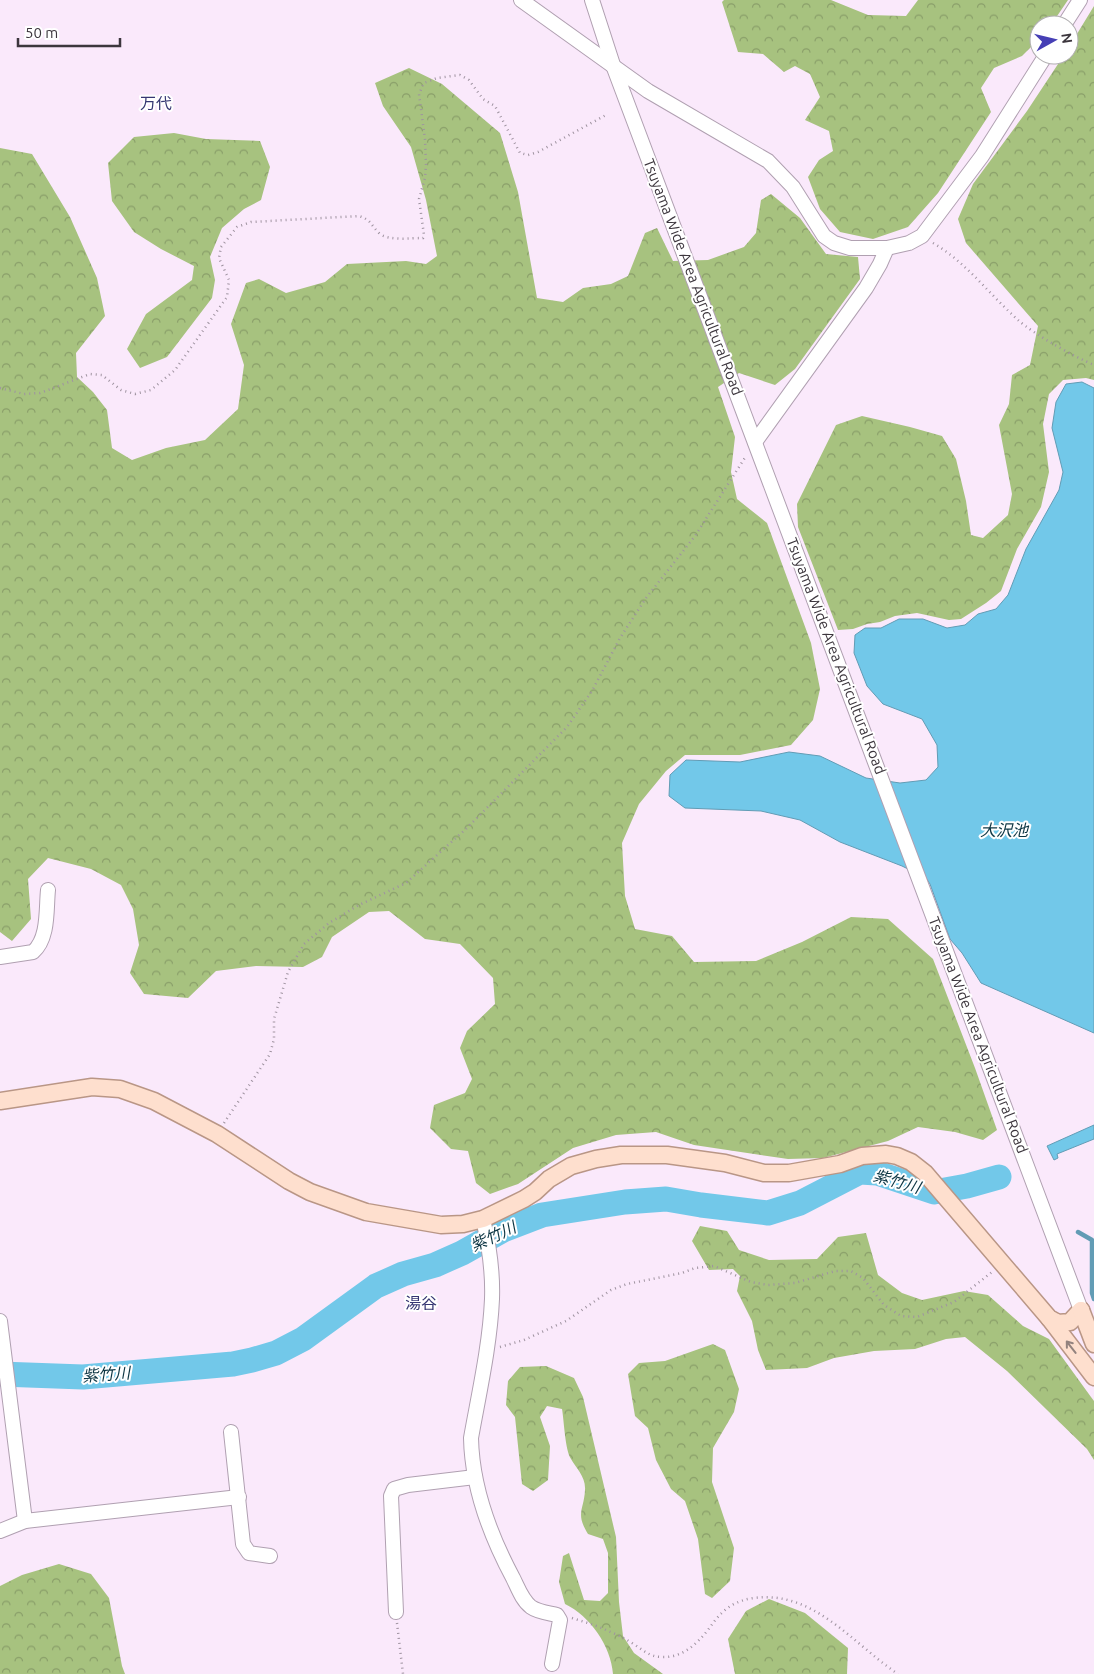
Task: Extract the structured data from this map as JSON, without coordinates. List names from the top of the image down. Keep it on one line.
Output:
{"streets":{"street":["Tsuyama Wide Area Agricultural Road"]},"districts":["万代","湯谷"],"water":["大沢池","紫竹川"],"scale_bar":"50 m","north":"right"}
